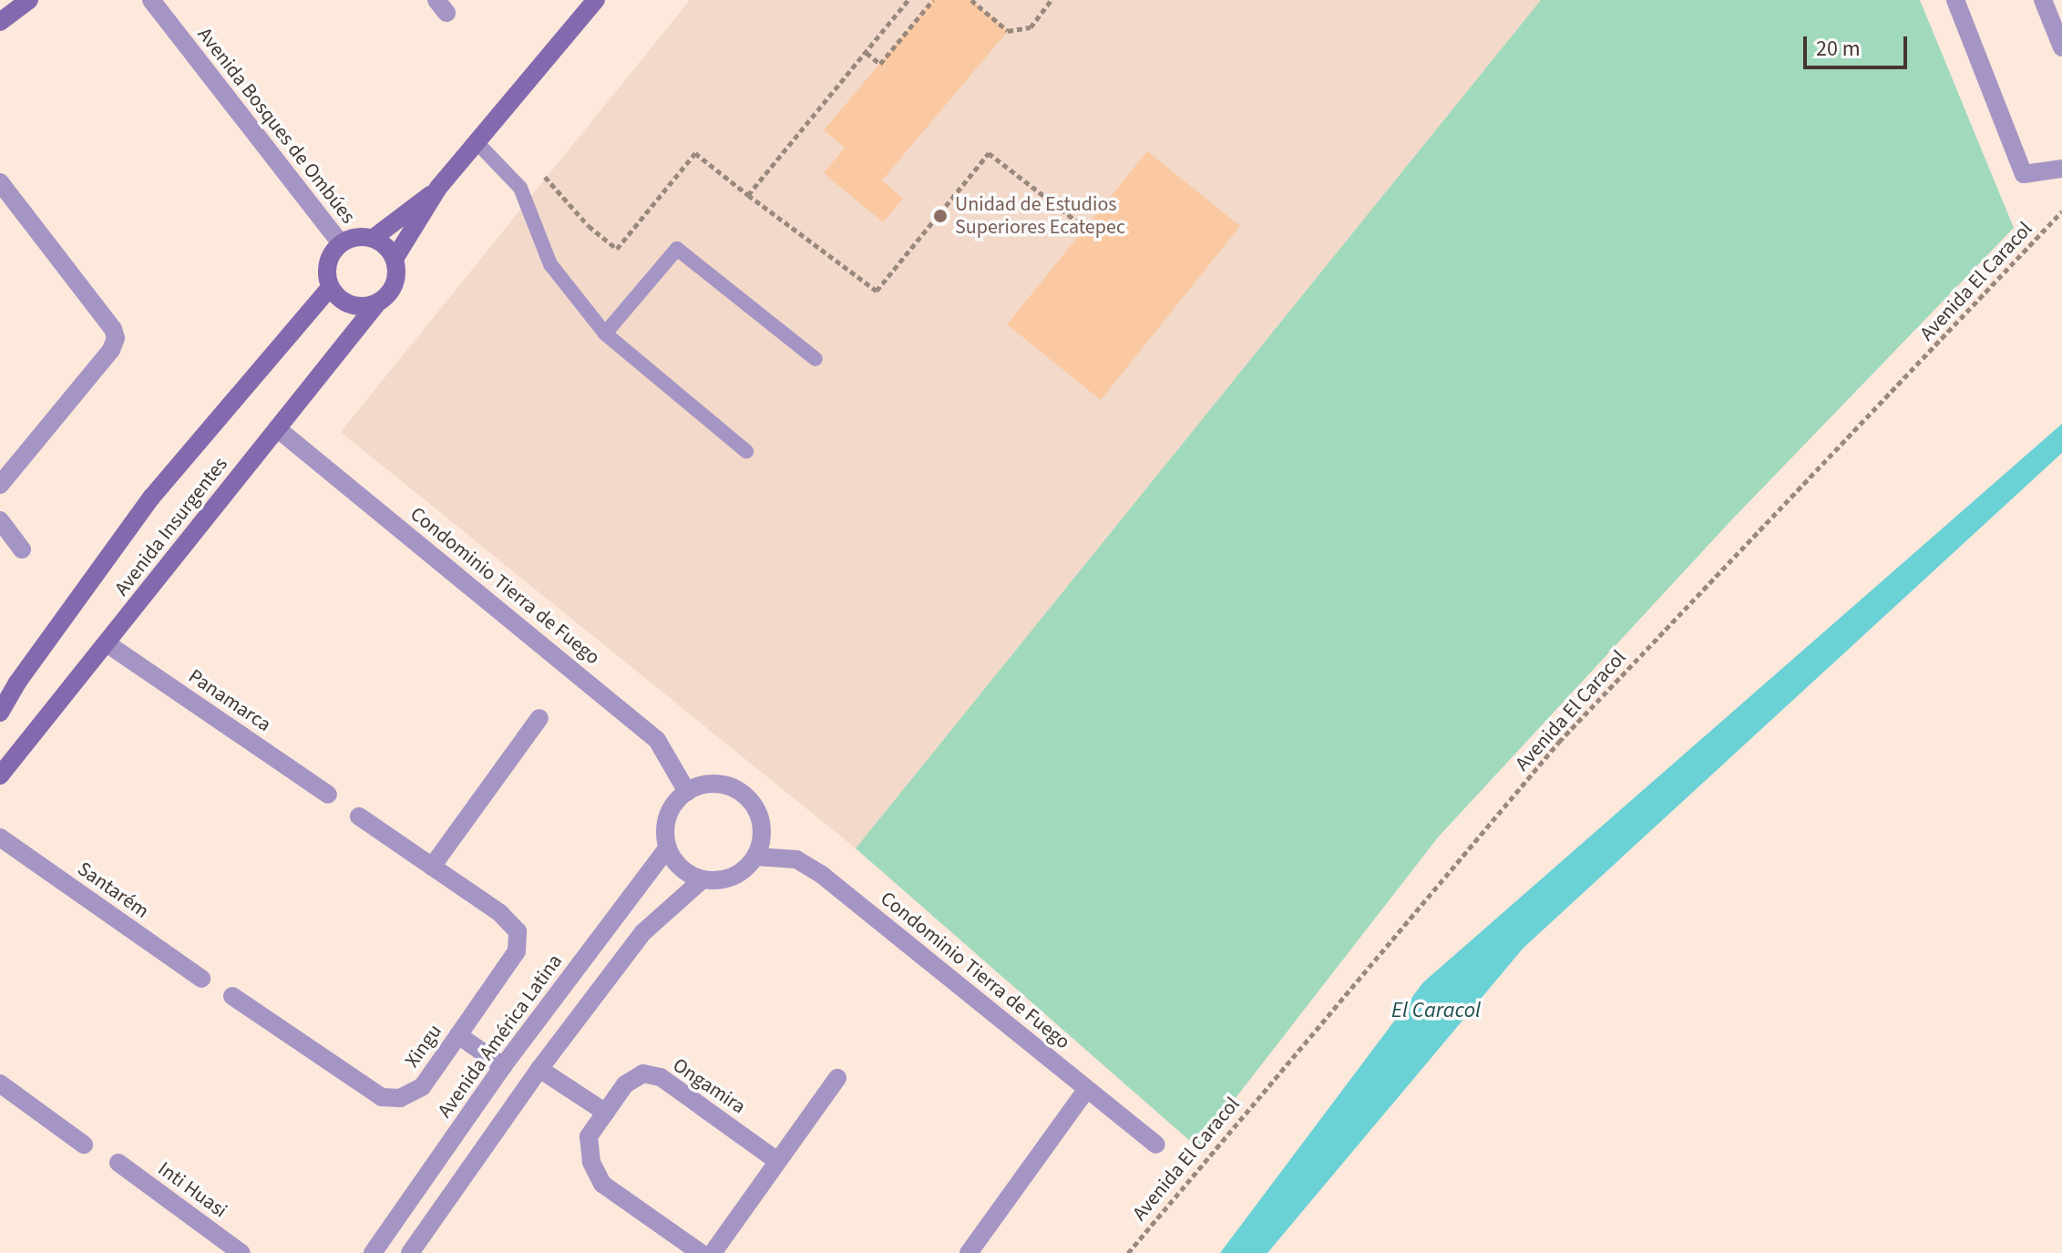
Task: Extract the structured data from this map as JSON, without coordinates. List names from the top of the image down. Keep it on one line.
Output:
{"streets":{"main road":["Avenida Insurgentes"],"street":["Avenida Bosques de Ombúes","Condominio Tierra de Fuego","Panamarca","Santarém","Avenida América Latina","Xingu","Ongamira","Inti Huasi"],"path":["Avenida El Caracol"]},"crossings":[["Avenida Bosques de Ombúes","Avenida Insurgentes"],["Avenida Insurgentes","Condominio Tierra de Fuego"],["Avenida Insurgentes","Panamarca"],["Condominio Tierra de Fuego","Avenida América Latina"]],"water":["El Caracol"],"places":["Unidad de Estudios Superiores Ecatepec"],"scale_bar":"20 m"}
